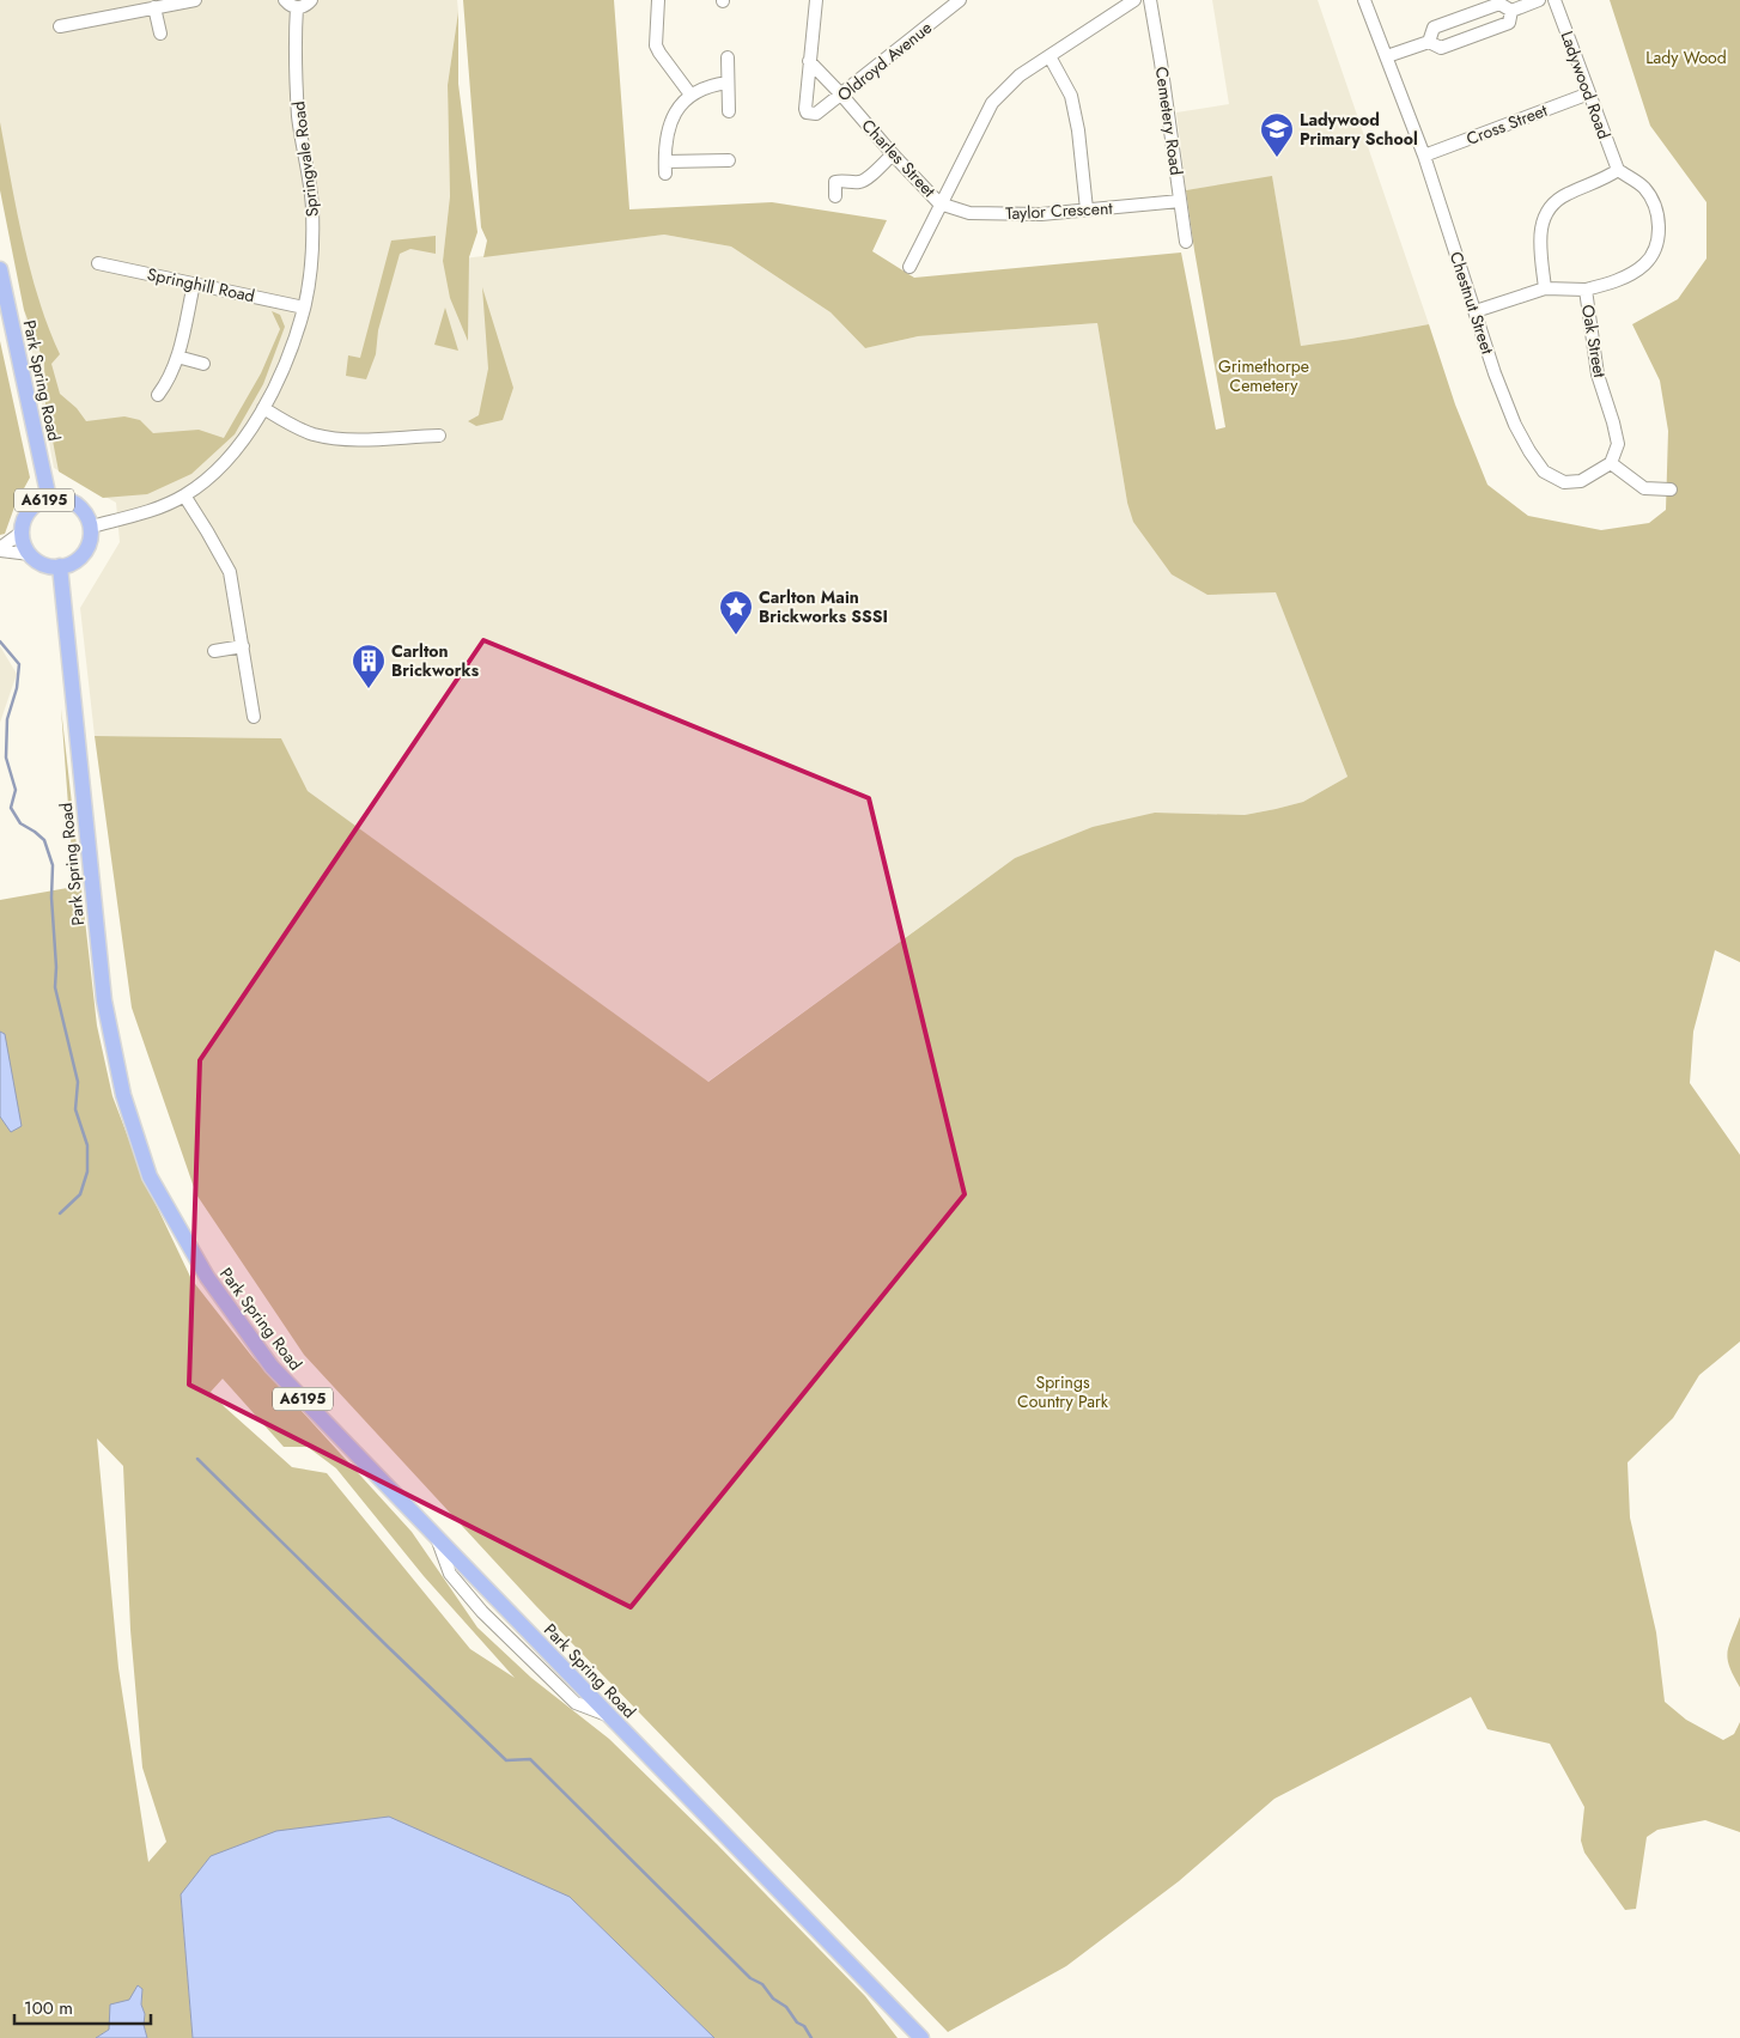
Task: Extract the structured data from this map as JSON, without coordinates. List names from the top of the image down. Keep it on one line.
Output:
{"streets":{"main road":["Park Spring Road","A6195"],"street":["Oldroyd Avenue","Ladywood Road","Cemetery Road","Cross Street","Charles Street","Springvale Road","Taylor Crescent","Springhill Road","Chestnut Street","Oak Street"]},"crossings":[["Oldroyd Avenue","Charles Street"],["Ladywood Road","Cross Street"],["Ladywood Road","Oak Street"],["Cemetery Road","Taylor Crescent"],["Cross Street","Chestnut Street"],["Charles Street","Taylor Crescent"],["Springvale Road","Springhill Road"],["Springvale Road","Park Spring Road"],["Springvale Road","A6195"],["Chestnut Street","Oak Street"],["Park Spring Road","A6195"]],"parks":["Lady Wood","Grimethorpe Cemetery","Springs Country Park"],"places":{"school or university":["Ladywood Primary School"],"place":["Carlton Main Brickworks SSSI"],"building":["Carlton Brickworks"]},"scale_bar":"100 m"}
